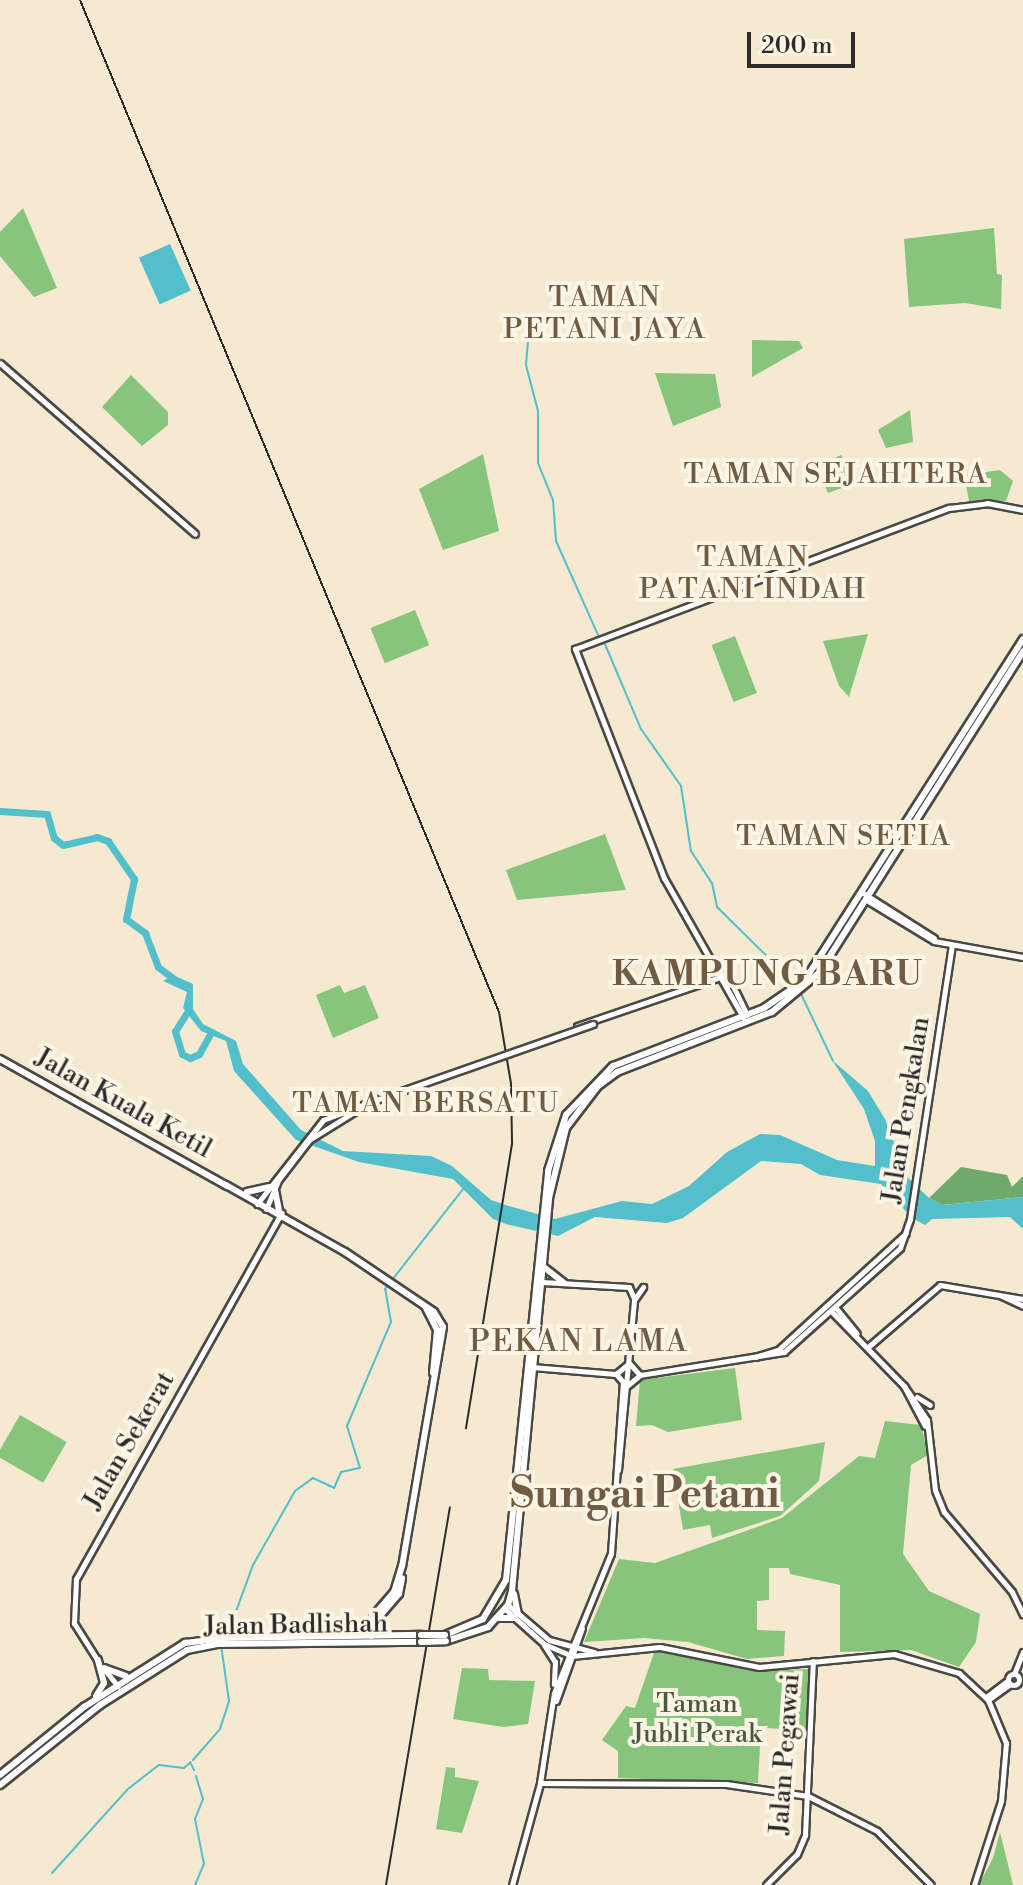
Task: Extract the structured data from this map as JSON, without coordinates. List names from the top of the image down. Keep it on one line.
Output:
{"streets":{"main road":["Jalan Kuala Ketil","Jalan Badlishah"],"street":["Jalan Pengkalan","Jalan Sekerat","Jalan Pegawai"]},"crossings":[["Jalan Kuala Ketil","Jalan Sekerat"],["Jalan Kuala Ketil","Jalan Badlishah"],["Jalan Sekerat","Jalan Badlishah"]],"districts":["TAMAN PETANI JAYA","TAMAN SEJAHTERA","TAMAN PATANI INDAH","TAMAN SETIA","KAMPUNG BARU","TAMAN BERSATU","PEKAN LAMA","Sungai Petani"],"parks":["Taman Jubli Perak"],"scale_bar":"200 m"}
